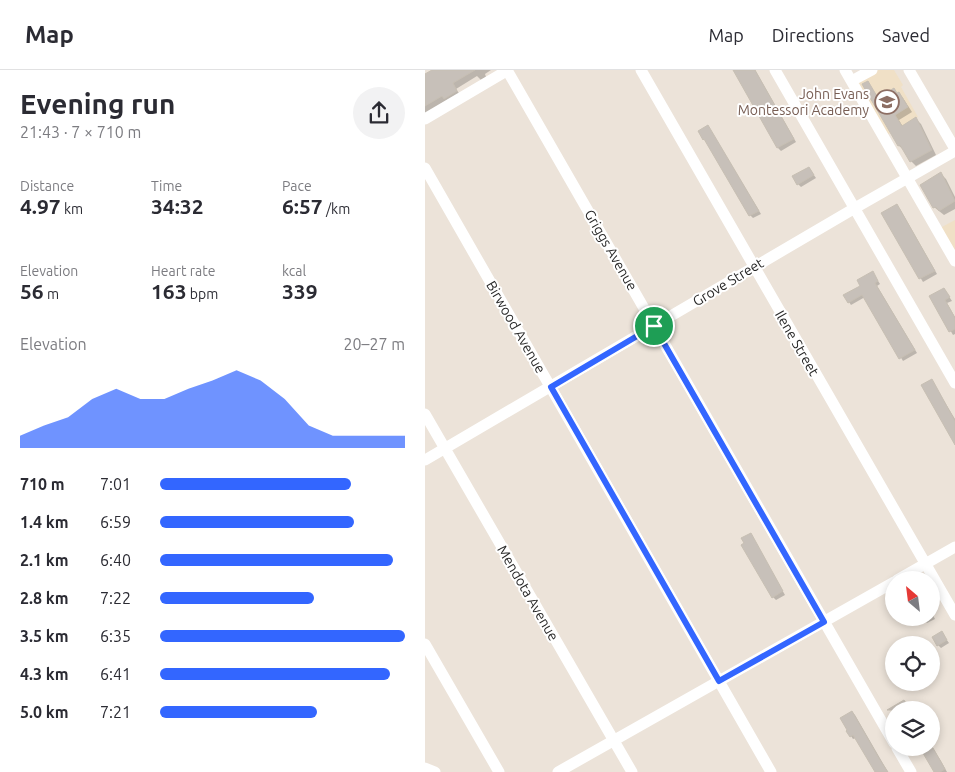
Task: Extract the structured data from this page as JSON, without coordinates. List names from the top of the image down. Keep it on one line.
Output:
{"streets":{"street":["Griggs Avenue","Grove Street","Birwood Avenue","Ilene Street","Mendota Avenue"]},"crossings":[["Griggs Avenue","Grove Street"],["Grove Street","Birwood Avenue"],["Grove Street","Ilene Street"],["Grove Street","Mendota Avenue"]],"places":{"school or university":["John Evans Montessori Academy"]},"north":"top left","page":{"header":"Map","nav":["Map","Directions","Saved"],"heading":["Evening run","21:43 · 7 × 710 m"],"stats":[["Distance","4.97 km"],["Time","34:32"],["Pace","6:57 /km"],["Elevation","56 m"],["Heart rate","163 bpm"],["kcal","339"]],"chart":["Elevation","20–27 m"],"list":[{"name":"710 m","note":"7:01"},{"name":"1.4 km","note":"6:59"},{"name":"2.1 km","note":"6:40"},{"name":"2.8 km","note":"7:22"},{"name":"3.5 km","note":"6:35"},{"name":"4.3 km","note":"6:41"},{"name":"5.0 km","note":"7:21"}]}}
